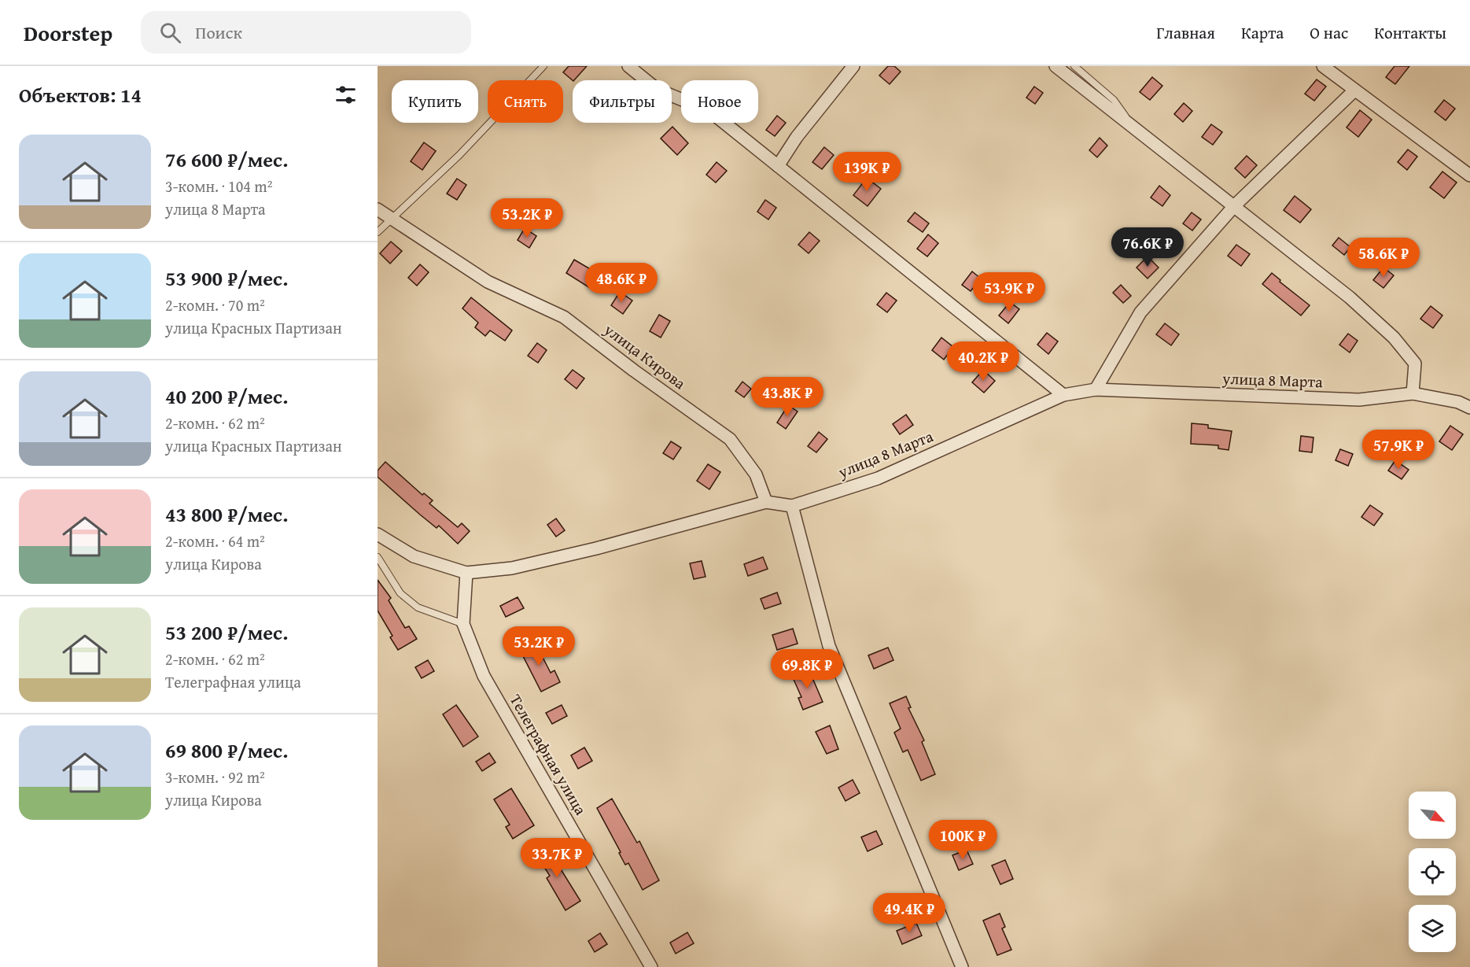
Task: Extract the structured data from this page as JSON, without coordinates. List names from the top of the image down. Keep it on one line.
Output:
{"streets":{"street":["улица Кирова","улица 8 Марта","Телеграфная улица"]},"crossings":[["улица Кирова","улица 8 Марта"],["улица 8 Марта","Телеграфная улица"]],"north":"bottom right","page":{"header":"Doorstep","search":"Поиск","nav":["Главная","Карта","О нас","Контакты"],"heading":"Объектов: 14","chip":["Купить","Снять","Фильтры","Новое"],"list":[{"name":"76 600 ₽/мес.","note":"3-комн. · 104 m² · улица 8 Марта"},{"name":"53 900 ₽/мес.","note":"2-комн. · 70 m² · улица Красных Партизан"},{"name":"40 200 ₽/мес.","note":"2-комн. · 62 m² · улица Красных Партизан"},{"name":"43 800 ₽/мес.","note":"2-комн. · 64 m² · улица Кирова"},{"name":"53 200 ₽/мес.","note":"2-комн. · 62 m² · Телеграфная улица"},{"name":"69 800 ₽/мес.","note":"3-комн. · 92 m² · улица Кирова"}],"price":["139K ₽","53.2K ₽","76.6K ₽","58.6K ₽","48.6K ₽","53.9K ₽","40.2K ₽","43.8K ₽","57.9K ₽","53.2K ₽","69.8K ₽","100K ₽","33.7K ₽","49.4K ₽"]}}
